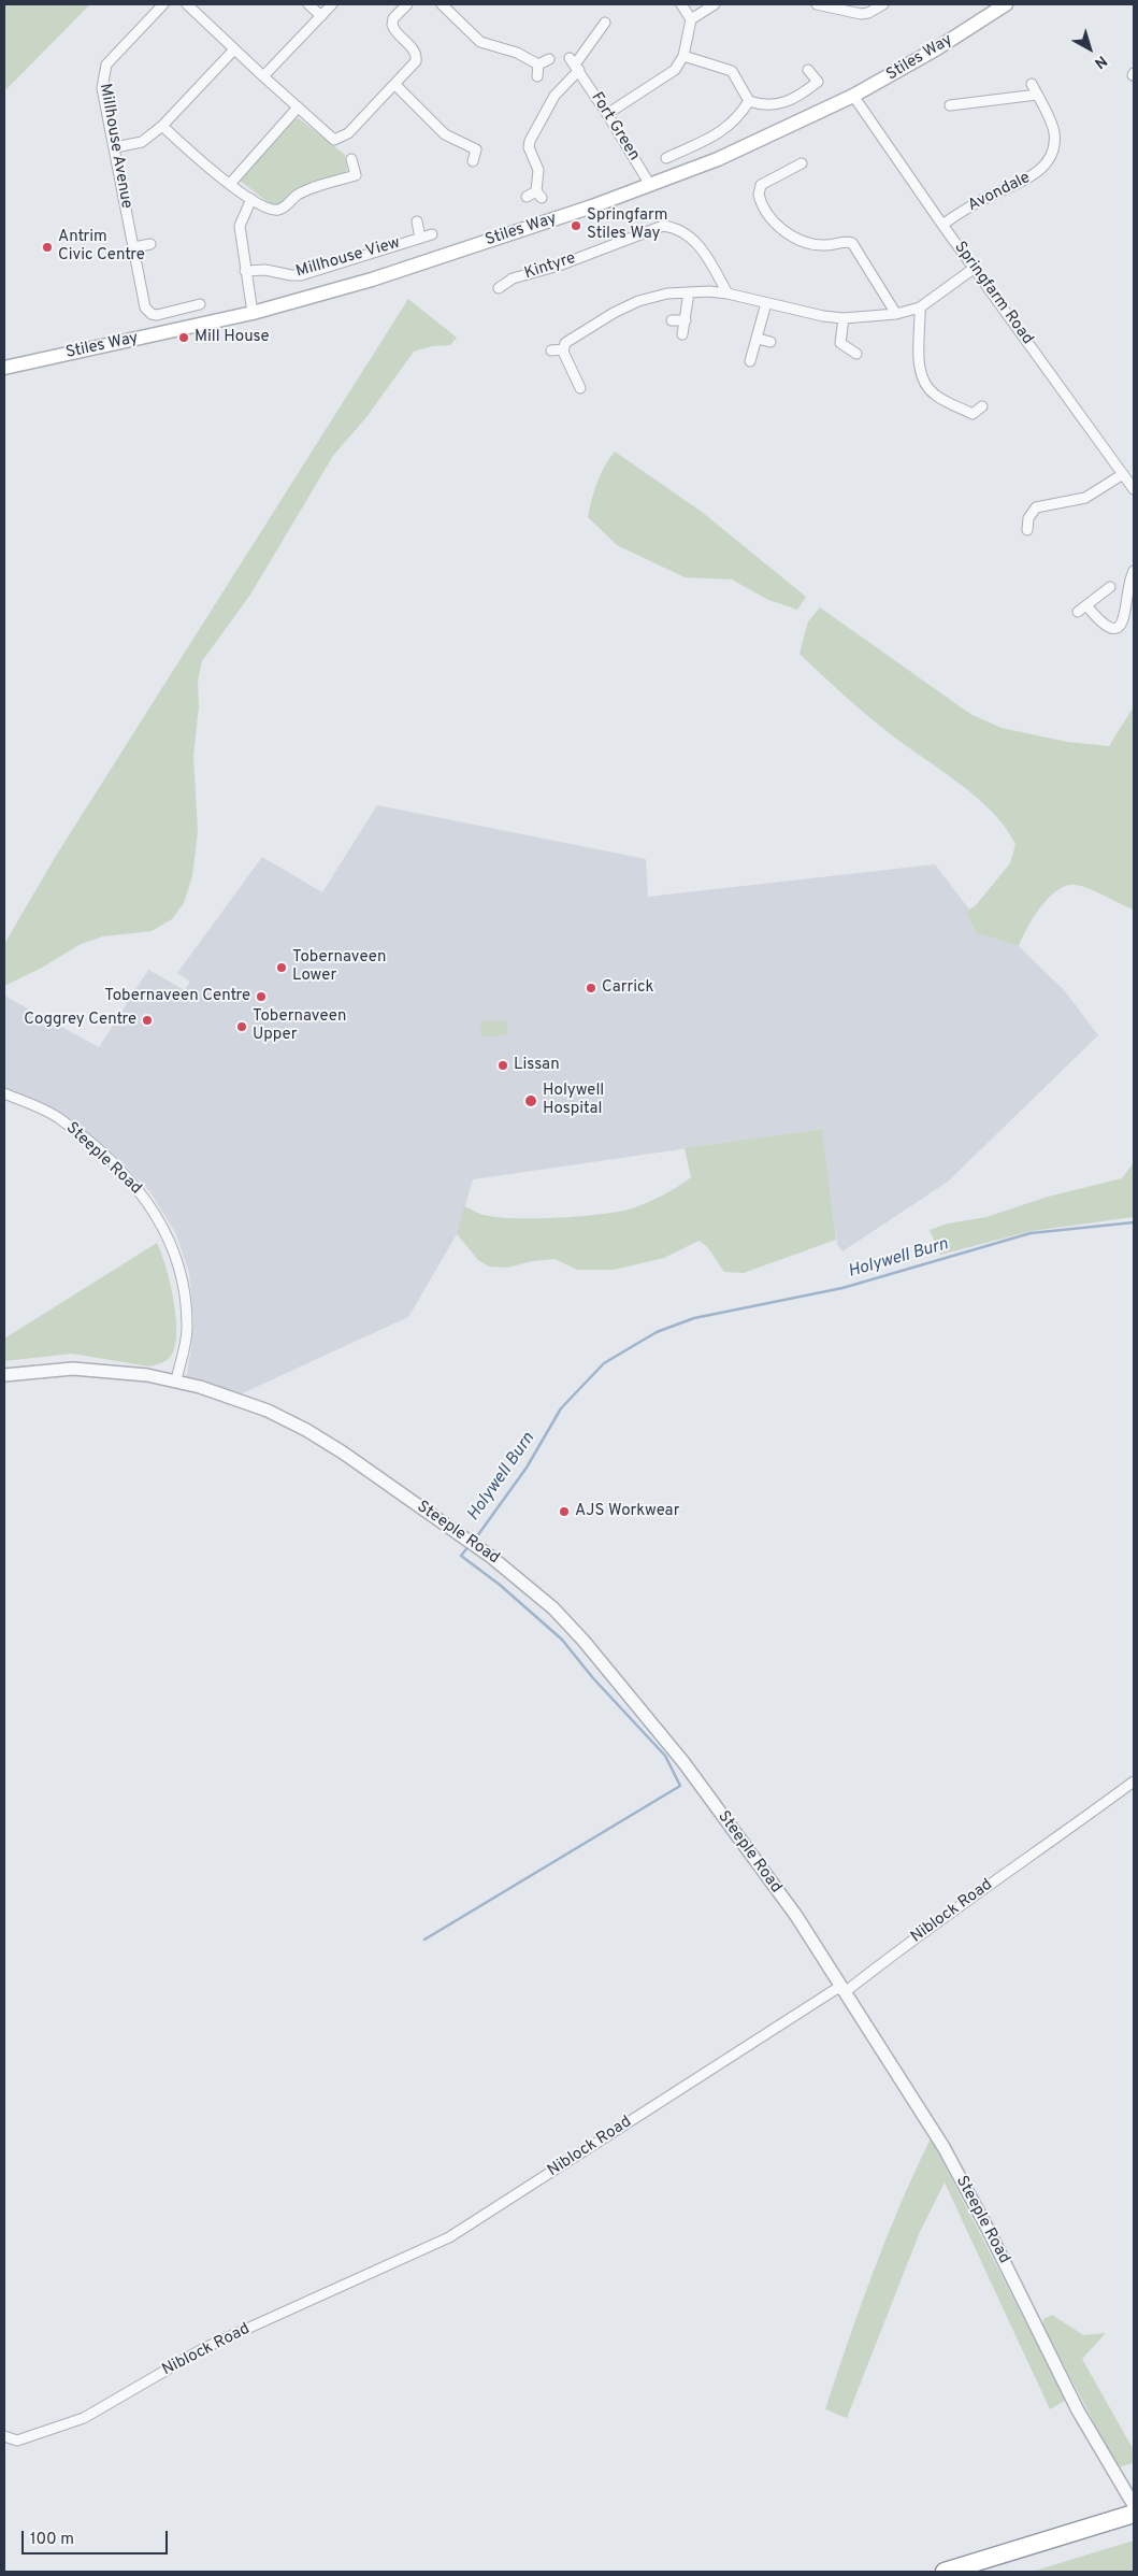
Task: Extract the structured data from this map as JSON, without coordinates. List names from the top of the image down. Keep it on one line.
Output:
{"streets":{"main road":["Stiles Way"],"street":["Fort Green","Millhouse Avenue","Avondale","Millhouse View","Kintyre","Springfarm Road","Steeple Road","Niblock Road"]},"crossings":[["Stiles Way","Fort Green"],["Stiles Way","Springfarm Road"],["Avondale","Springfarm Road"],["Steeple Road","Niblock Road"]],"water":["Holywell Burn"],"places":["Springfarm Stiles Way","Antrim Civic Centre","Mill House","Tobernaveen Lower","Carrick","Tobernaveen Centre","Coggrey Centre","Tobernaveen Upper","Lissan","Holywell Hospital","AJS Workwear"],"scale_bar":"100 m","north":"bottom right"}
